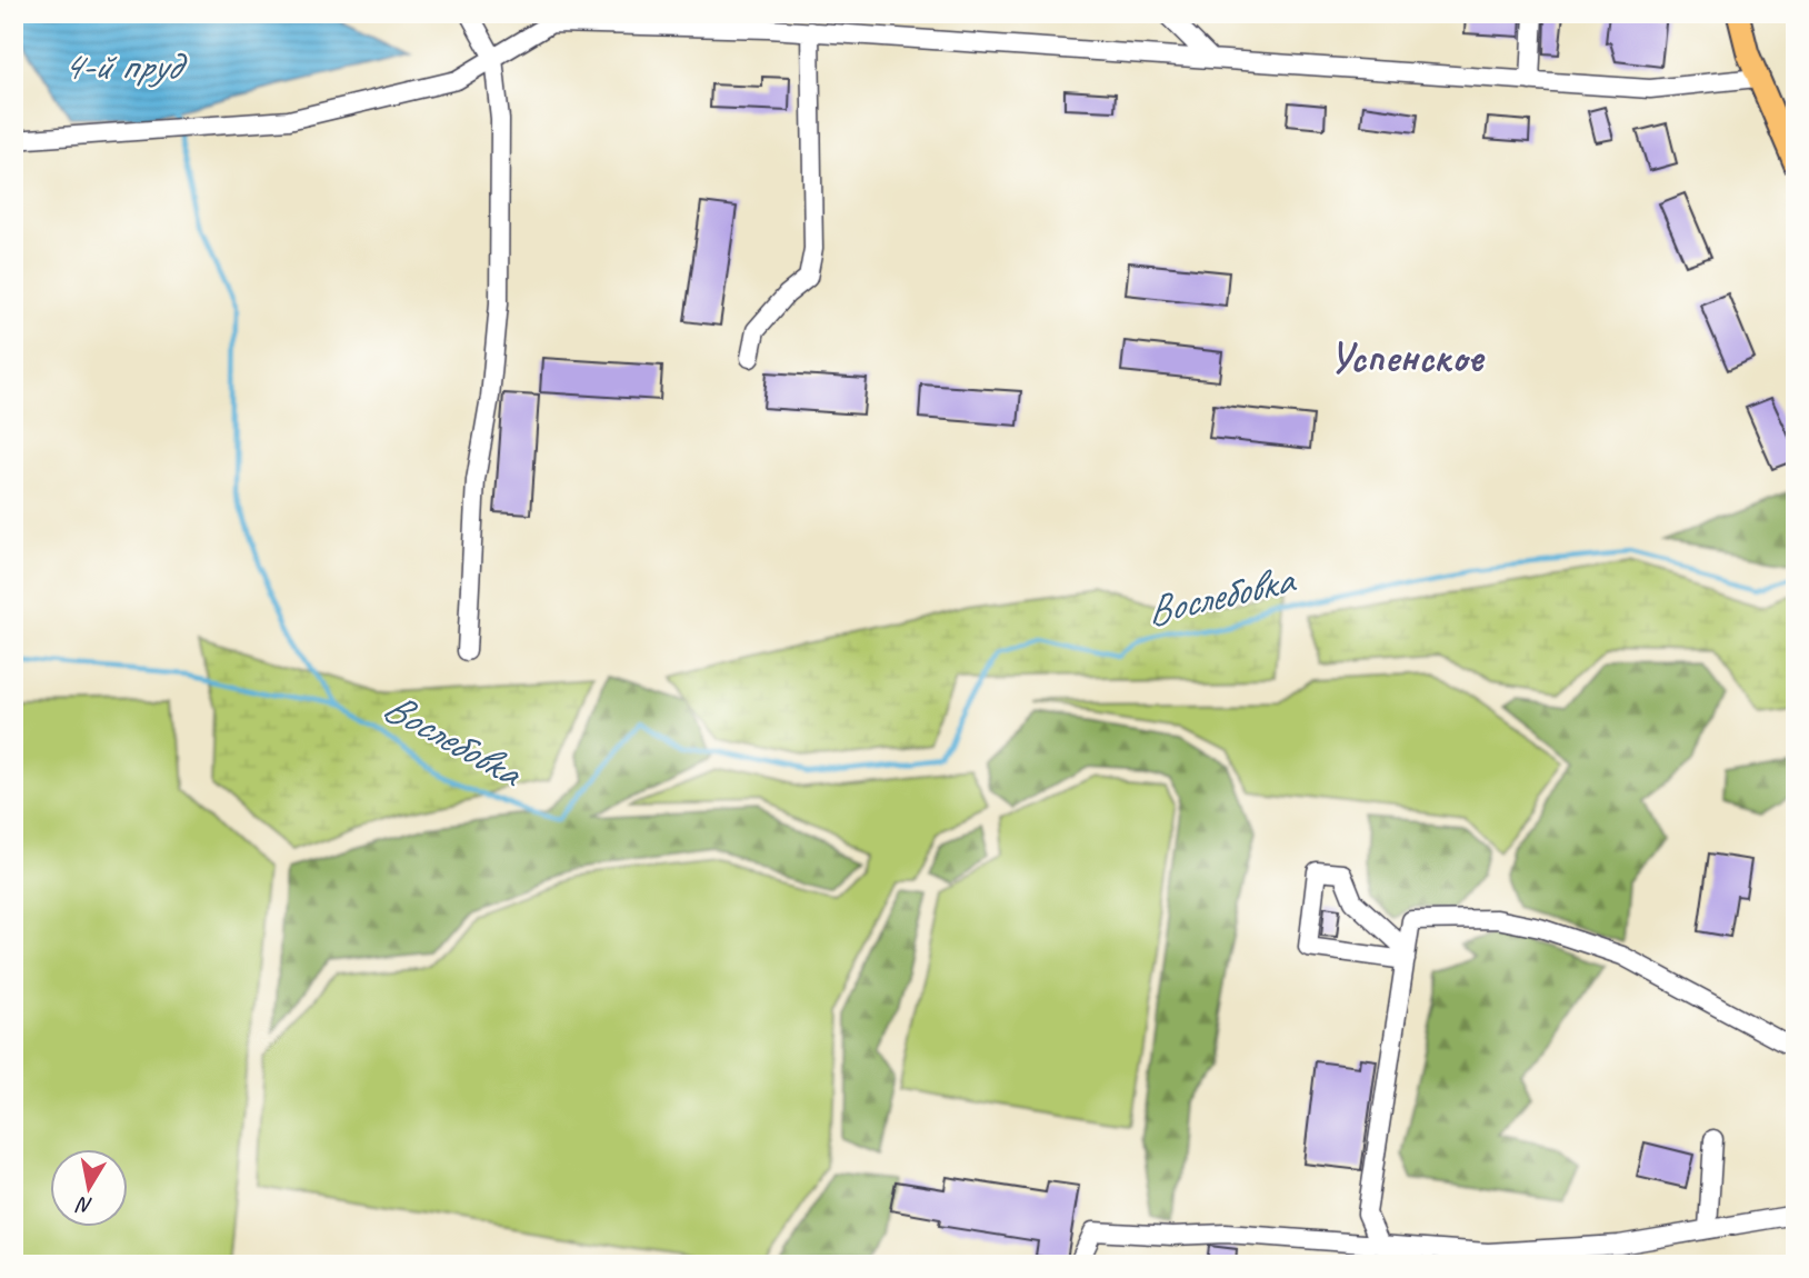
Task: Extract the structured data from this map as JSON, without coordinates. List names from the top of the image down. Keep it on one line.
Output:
{"districts":["Успенское"],"water":["4-й пруд","Вослебовка"],"north":"bottom"}
